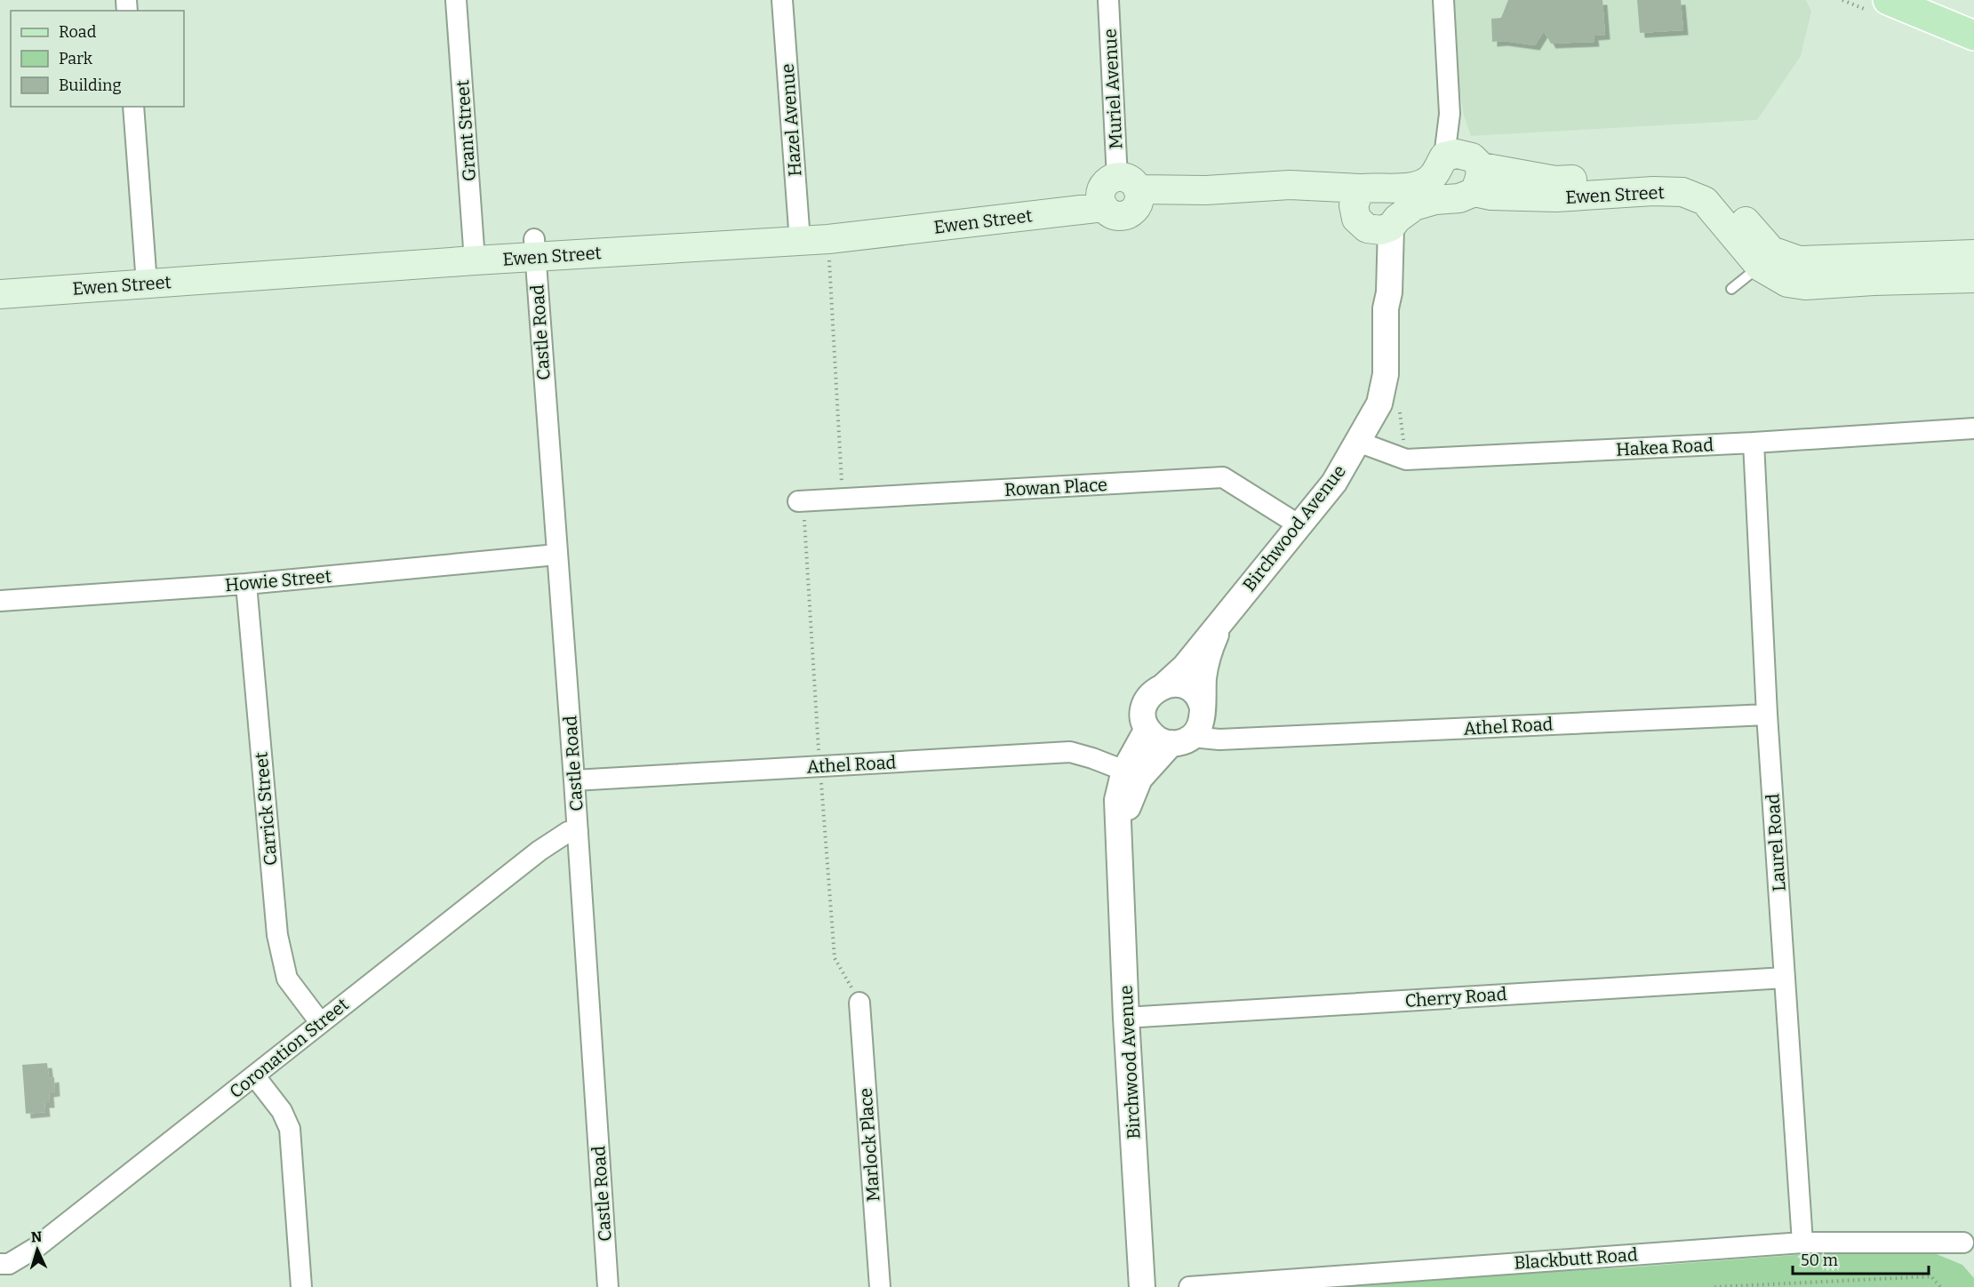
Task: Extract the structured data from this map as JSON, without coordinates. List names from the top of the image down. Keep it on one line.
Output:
{"streets":{"main road":["Ewen Street"],"street":["Muriel Avenue","Hazel Avenue","Grant Street","Castle Road","Hakea Road","Rowan Place","Birchwood Avenue","Howie Street","Athel Road","Carrick Street","Laurel Road","Cherry Road","Coronation Street","Marlock Place","Blackbutt Road"]},"crossings":[["Muriel Avenue","Ewen Street"],["Hazel Avenue","Ewen Street"],["Grant Street","Ewen Street"],["Ewen Street","Castle Road"],["Ewen Street","Birchwood Avenue"],["Castle Road","Howie Street"],["Castle Road","Athel Road"],["Castle Road","Coronation Street"],["Hakea Road","Birchwood Avenue"],["Hakea Road","Laurel Road"],["Rowan Place","Birchwood Avenue"],["Birchwood Avenue","Athel Road"],["Birchwood Avenue","Cherry Road"],["Howie Street","Carrick Street"],["Athel Road","Laurel Road"],["Carrick Street","Coronation Street"],["Laurel Road","Cherry Road"],["Laurel Road","Blackbutt Road"]],"legend":["Road","Park","Building"],"scale_bar":"50 m","north":"top"}
